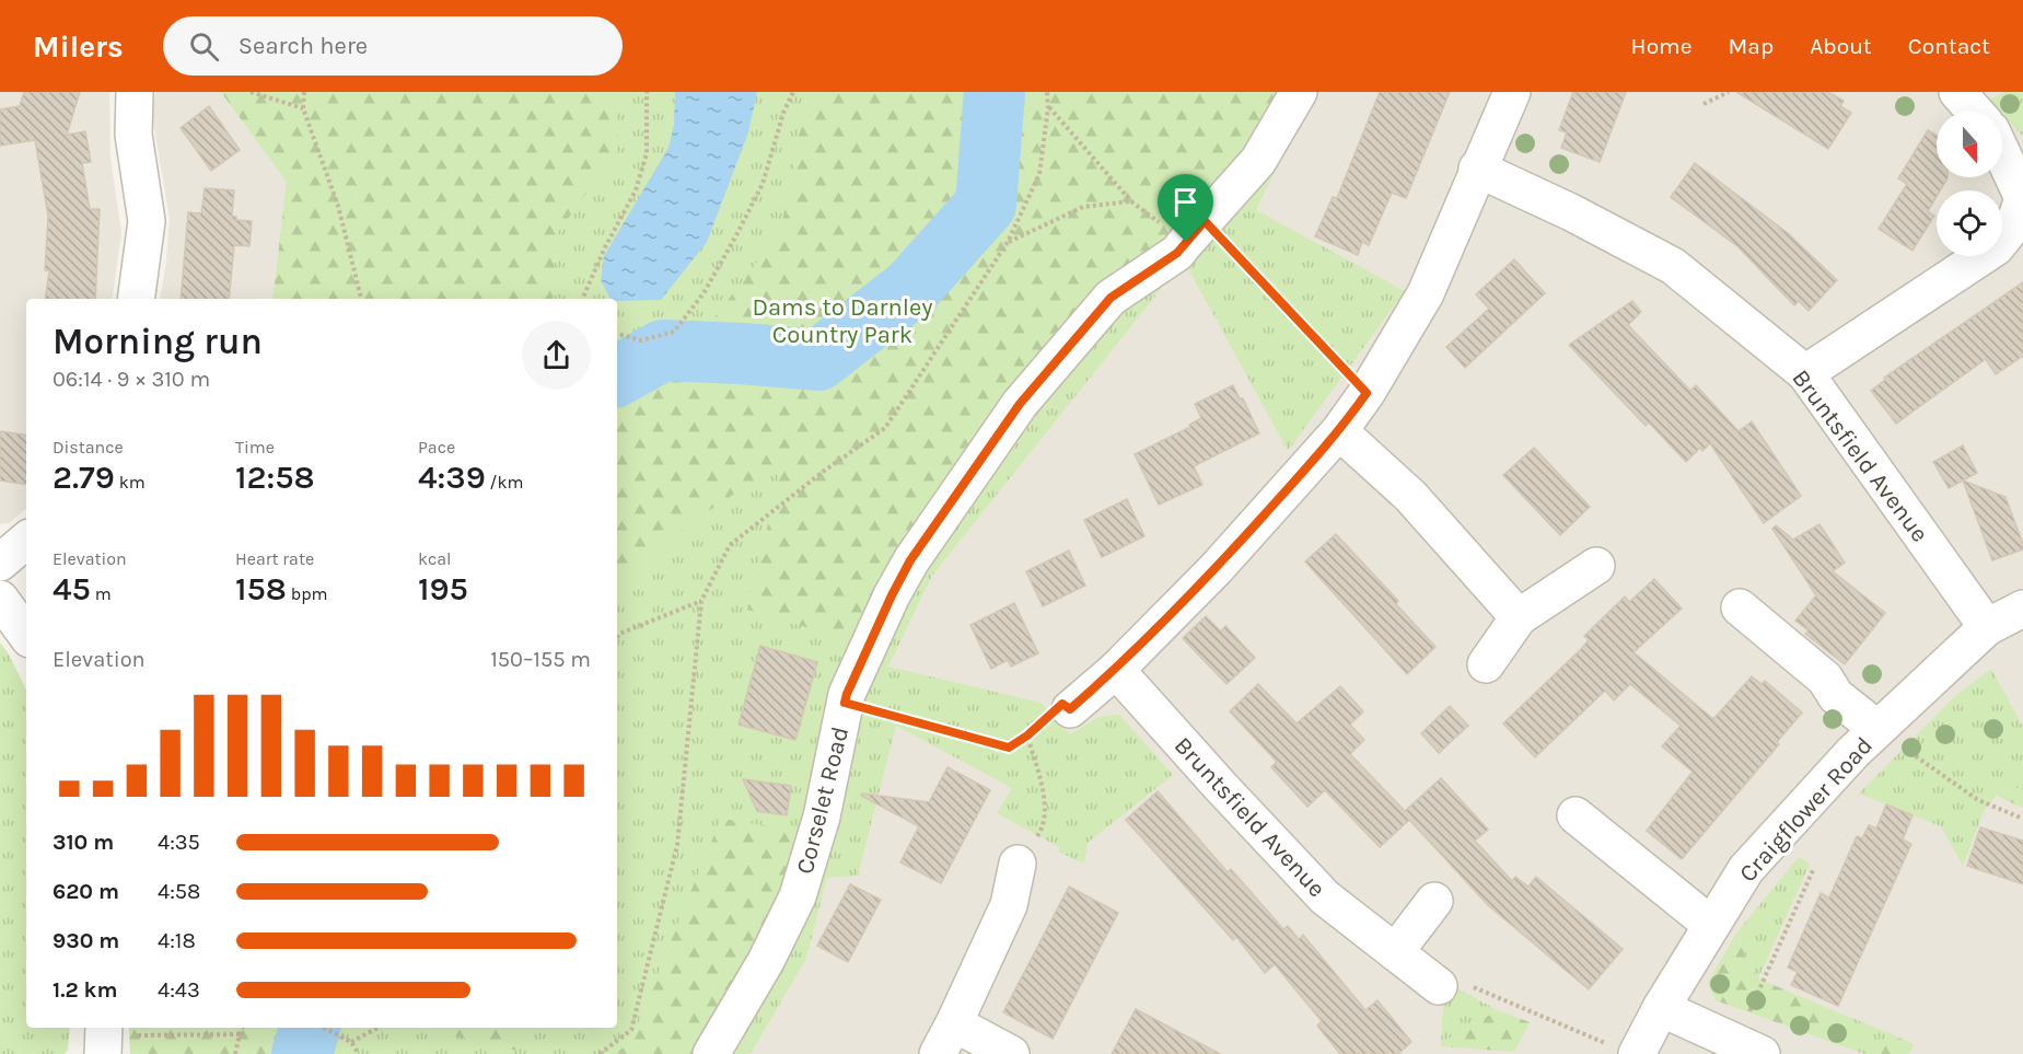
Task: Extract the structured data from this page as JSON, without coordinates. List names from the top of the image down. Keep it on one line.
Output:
{"streets":{"street":["Bruntsfield Avenue","Corselet Road","Craigflower Road"]},"crossings":[["Bruntsfield Avenue","Craigflower Road"]],"parks":["Dams to Darnley Country Park"],"north":"bottom","page":{"header":"Milers","search":"Search here","nav":["Home","Map","About","Contact"],"heading":["Morning run","06:14 · 9 × 310 m"],"stats":[["Distance","2.79 km"],["Time","12:58"],["Pace","4:39 /km"],["Elevation","45 m"],["Heart rate","158 bpm"],["kcal","195"]],"chart":["Elevation","150–155 m"],"list":[{"name":"310 m","note":"4:35"},{"name":"620 m","note":"4:58"},{"name":"930 m","note":"4:18"},{"name":"1.2 km","note":"4:43"}]}}
